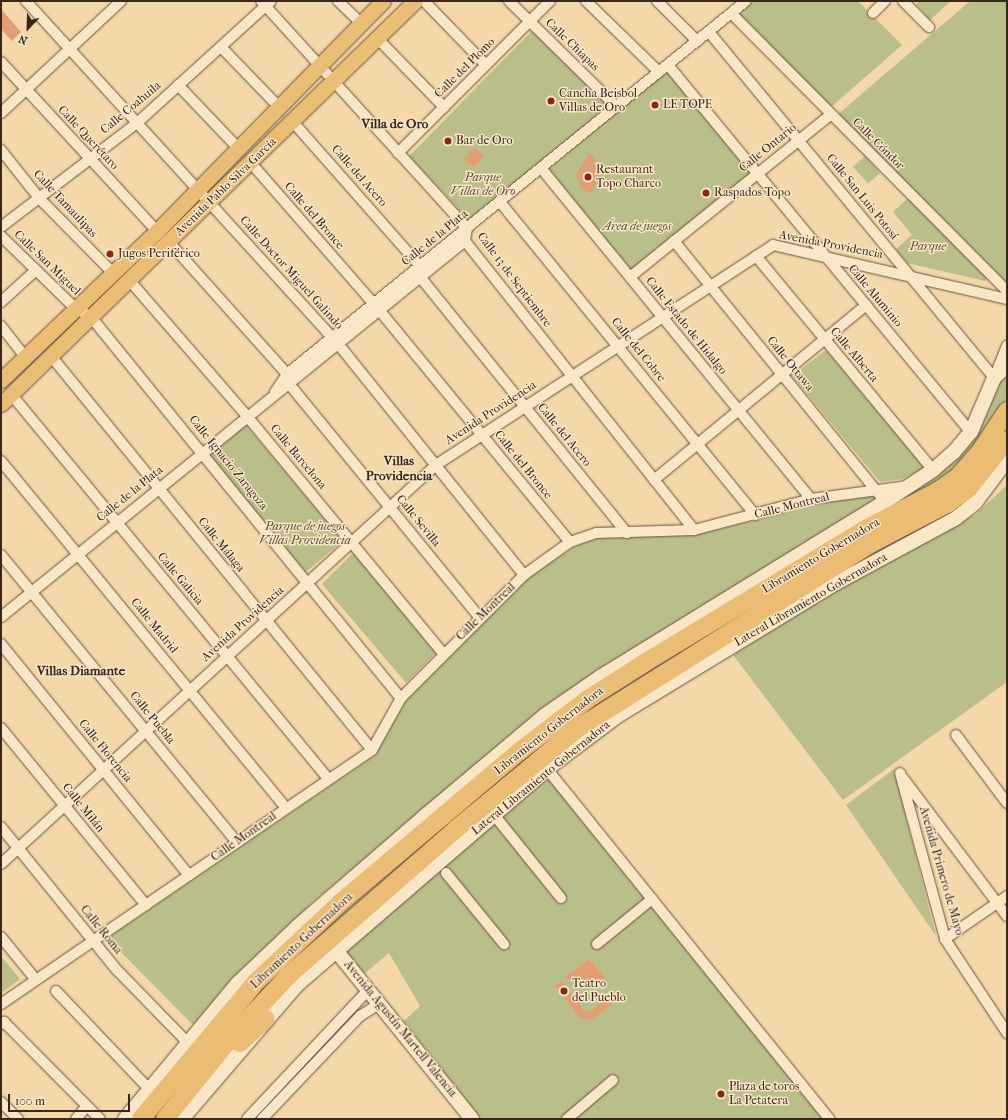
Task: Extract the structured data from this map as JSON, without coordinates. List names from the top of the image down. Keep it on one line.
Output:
{"streets":{"highway":["Libramiento Gobernadora"],"main road":["Avenida Pablo Silva García"],"street":["Calle Chiapas","Calle del Plomo","Calle Coahuila","Calle Querétaro","Calle Cóndor","Calle Ontario","Calle del Acero","Calle San Luis Potosí","Calle Tamaulipas","Calle del Bronce","Calle de la Plata","Avenida Providencia","Calle San Miguel","Calle Doctor Miguel Galindo","Calle 13 de Septiembre","Calle Aluminio","Calle Estado de Hidalgo","Calle del Cobre","Calle Alberta","Calle Ottawa","Calle Barcelona","Calle Ignacio Zaragoza","Calle Montreal","Calle Sevilla","Calle Málaga","Calle Galicia","Lateral Libramiento Gobernadora","Calle Madrid","Calle Puebla","Calle Florencia","Calle Milán","Avenida Primero de Mayo","Calle Roma","Avenida Agustín Martell Valencia"]},"crossings":[["Calle Chiapas","Calle del Plomo"],["Calle Chiapas","Calle de la Plata"],["Calle del Plomo","Calle 13 de Septiembre"],["Calle Coahuila","Calle Querétaro"],["Calle Coahuila","Calle Tamaulipas"],["Calle Coahuila","Calle Doctor Miguel Galindo"],["Calle Coahuila","Calle 13 de Septiembre"],["Calle Querétaro","Avenida Pablo Silva García"],["Calle Cóndor","Calle Ontario"],["Calle Cóndor","Calle de la Plata"],["Calle Ontario","Calle San Luis Potosí"],["Calle Ontario","Calle Aluminio"],["Calle Ontario","Calle Estado de Hidalgo"],["Calle Ontario","Calle Ottawa"],["Calle del Acero","Avenida Pablo Silva García"],["Calle del Acero","Calle de la Plata"],["Calle del Acero","Avenida Providencia"],["Calle del Acero","Calle Montreal"],["Avenida Pablo Silva García","Calle Tamaulipas"],["Avenida Pablo Silva García","Calle del Bronce"],["Avenida Pablo Silva García","Calle San Miguel"],["Avenida Pablo Silva García","Calle Doctor Miguel Galindo"],["Avenida Pablo Silva García","Calle 13 de Septiembre"],["Avenida Pablo Silva García","Calle Barcelona"],["Avenida Pablo Silva García","Calle Ignacio Zaragoza"],["Avenida Pablo Silva García","Calle Málaga"],["Avenida Pablo Silva García","Calle Galicia"],["Calle San Luis Potosí","Calle de la Plata"],["Calle San Luis Potosí","Avenida Providencia"],["Calle San Luis Potosí","Calle Montreal"],["Calle del Bronce","Calle de la Plata"],["Calle del Bronce","Avenida Providencia"],["Calle del Bronce","Calle Montreal"],["Calle de la Plata","Calle Doctor Miguel Galindo"],["Calle de la Plata","Calle 13 de Septiembre"],["Calle de la Plata","Calle Aluminio"],["Calle de la Plata","Calle Estado de Hidalgo"],["Calle de la Plata","Calle del Cobre"],["Calle de la Plata","Calle Barcelona"],["Calle de la Plata","Calle Ignacio Zaragoza"],["Calle de la Plata","Calle Sevilla"],["Calle de la Plata","Calle Málaga"],["Calle de la Plata","Calle Galicia"],["Calle de la Plata","Calle Madrid"],["Calle de la Plata","Calle Puebla"],["Avenida Providencia","Calle Doctor Miguel Galindo"],["Avenida Providencia","Calle 13 de Septiembre"],["Avenida Providencia","Calle Aluminio"],["Avenida Providencia","Calle Estado de Hidalgo"],["Avenida Providencia","Calle del Cobre"],["Avenida Providencia","Calle Alberta"],["Avenida Providencia","Calle Ottawa"],["Avenida Providencia","Calle Barcelona"],["Avenida Providencia","Calle Ignacio Zaragoza"],["Avenida Providencia","Calle Sevilla"],["Avenida Providencia","Calle Málaga"],["Avenida Providencia","Calle Galicia"],["Avenida Providencia","Calle Madrid"],["Avenida Providencia","Calle Puebla"],["Avenida Providencia","Calle Florencia"],["Avenida Providencia","Calle Milán"],["Avenida Providencia","Calle Roma"],["Calle San Miguel","Calle Ignacio Zaragoza"],["Calle Doctor Miguel Galindo","Calle Montreal"],["Calle 13 de Septiembre","Calle Montreal"],["Calle Aluminio","Calle Montreal"],["Calle Estado de Hidalgo","Calle Montreal"],["Calle del Cobre","Calle Montreal"],["Calle Alberta","Calle Montreal"],["Calle Ottawa","Calle Montreal"],["Calle Barcelona","Calle Montreal"],["Calle Ignacio Zaragoza","Calle Montreal"],["Calle Montreal","Calle Sevilla"],["Calle Montreal","Calle Málaga"],["Calle Montreal","Calle Galicia"],["Calle Montreal","Calle Madrid"],["Calle Montreal","Calle Puebla"],["Calle Montreal","Calle Florencia"],["Calle Montreal","Calle Milán"],["Calle Montreal","Calle Roma"],["Libramiento Gobernadora","Lateral Libramiento Gobernadora"],["Libramiento Gobernadora","Avenida Agustín Martell Valencia"]],"districts":["Villa de Oro","Villas Providencia","Villas Diamante"],"parks":["Parque Villas de Oro","Área de juegos","Parque","Parque de juegos Villas Providencia"],"places":["Cancha Beisbol Villas de Oro","LE TOPE","Bar de Oro","Restaurant Topo Charco","Raspados Topo","Jugos Periférico","Teatro del Pueblo","Plaza de toros La Petatera"],"scale_bar":"100 m","north":"bottom left"}
